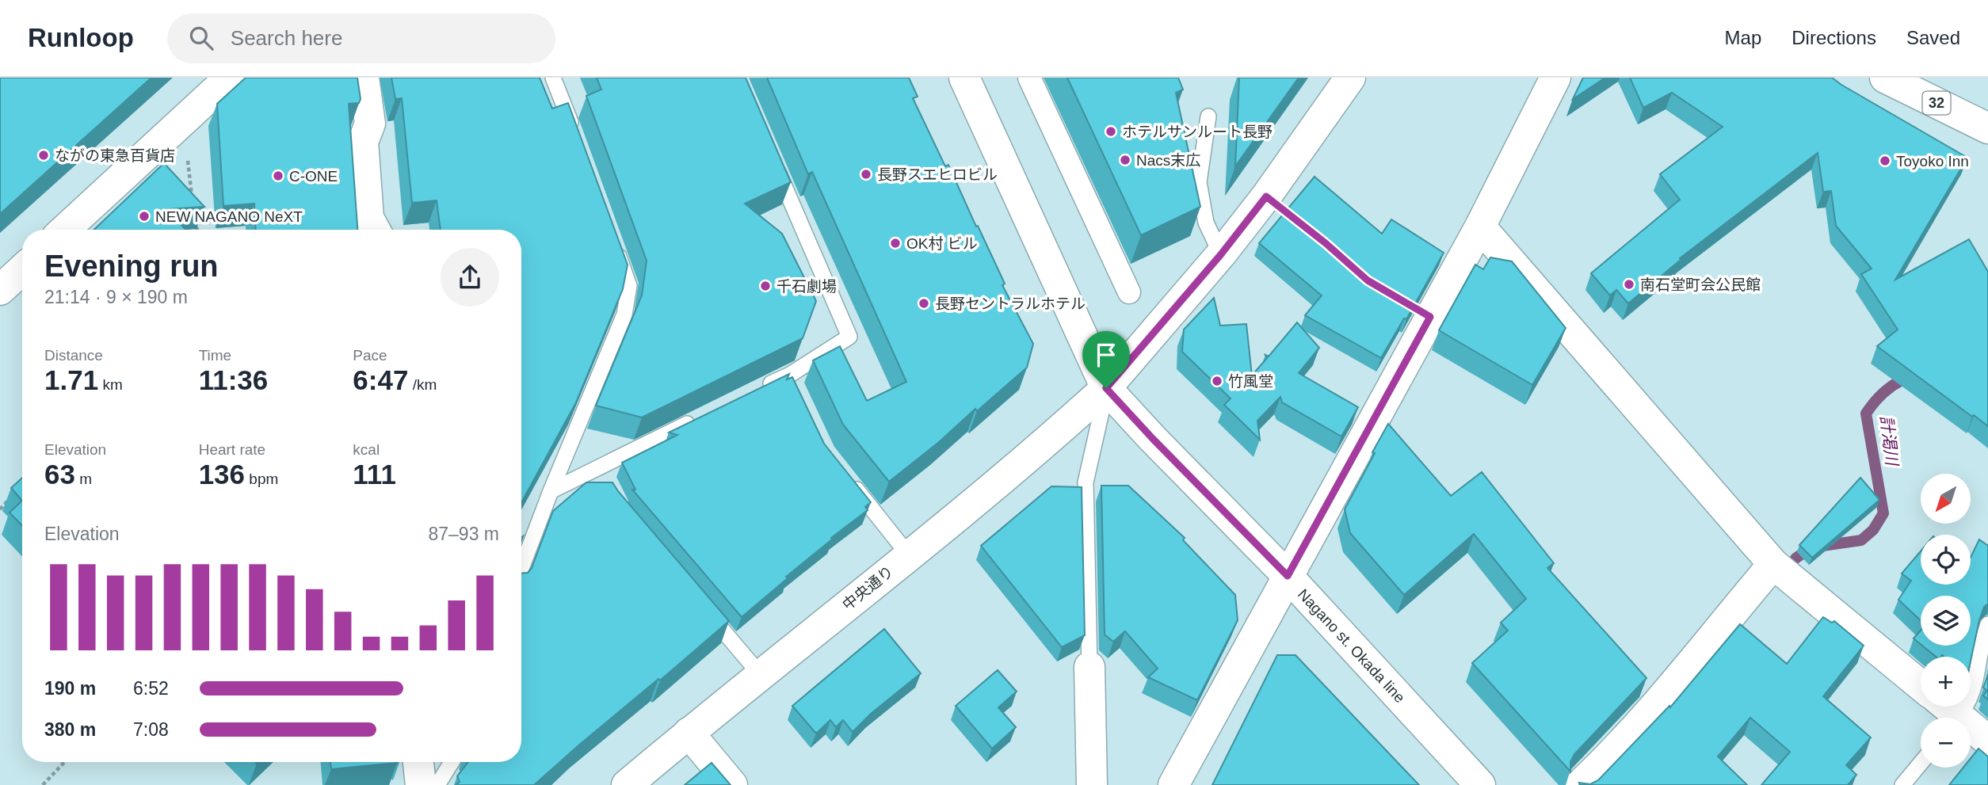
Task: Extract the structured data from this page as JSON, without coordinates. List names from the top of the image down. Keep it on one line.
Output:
{"streets":{"street":["32","中央通り","Nagano st. Okada line"]},"crossings":[["中央通り","Nagano st. Okada line"]],"water":["計渇川"],"places":["ホテルサンルート長野","ながの東急百貨店","Nacs末広","Toyoko Inn","長野スエヒロビル","C-ONE","NEW NAGANO NeXT","OK村 ビル","南石堂町会公民館","千石劇場","長野セントラルホテル","竹風堂"],"north":"bottom left","page":{"header":"Runloop","search":"Search here","nav":["Map","Directions","Saved"],"heading":["Evening run","21:14 · 9 × 190 m"],"stats":[["Distance","1.71 km"],["Time","11:36"],["Pace","6:47 /km"],["Elevation","63 m"],["Heart rate","136 bpm"],["kcal","111"]],"map_buttons":["+","−"],"chart":["Elevation","87–93 m"],"list":[{"name":"190 m","note":"6:52"},{"name":"380 m","note":"7:08"}]}}
